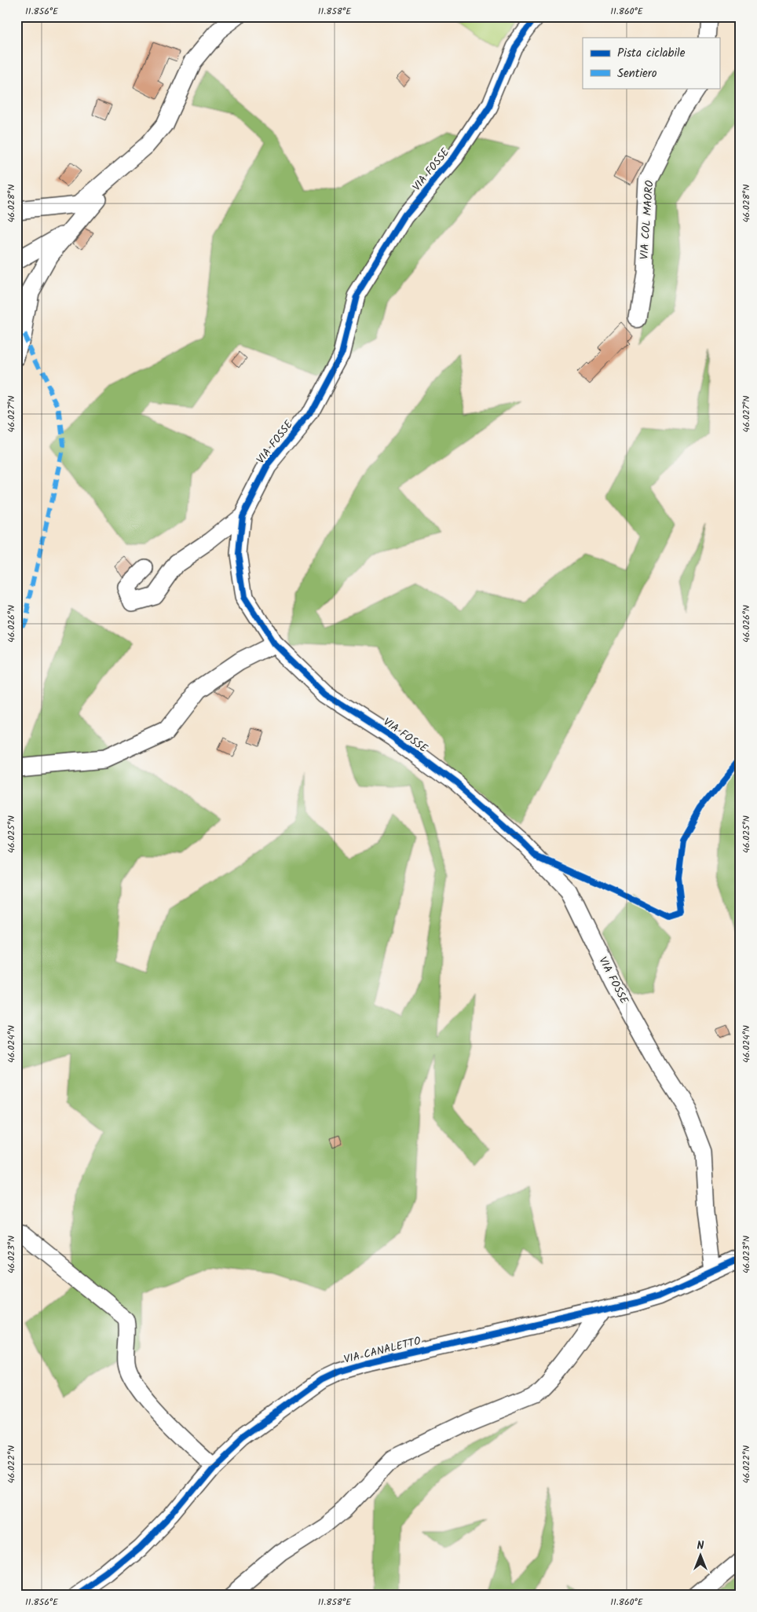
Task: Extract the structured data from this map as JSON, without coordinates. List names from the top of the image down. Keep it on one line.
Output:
{"streets":{"street":["VIA FOSSE","VIA COL MAORO","VIA CANALETTO"]},"crossings":[["VIA FOSSE","VIA CANALETTO"]],"legend":["Pista ciclabile","Sentiero"],"north":"top","coordinates":["11.856°E","11.858°E","11.860°E","46.028°N","46.027°N","46.026°N","46.025°N","46.024°N","46.023°N","46.022°N"]}
